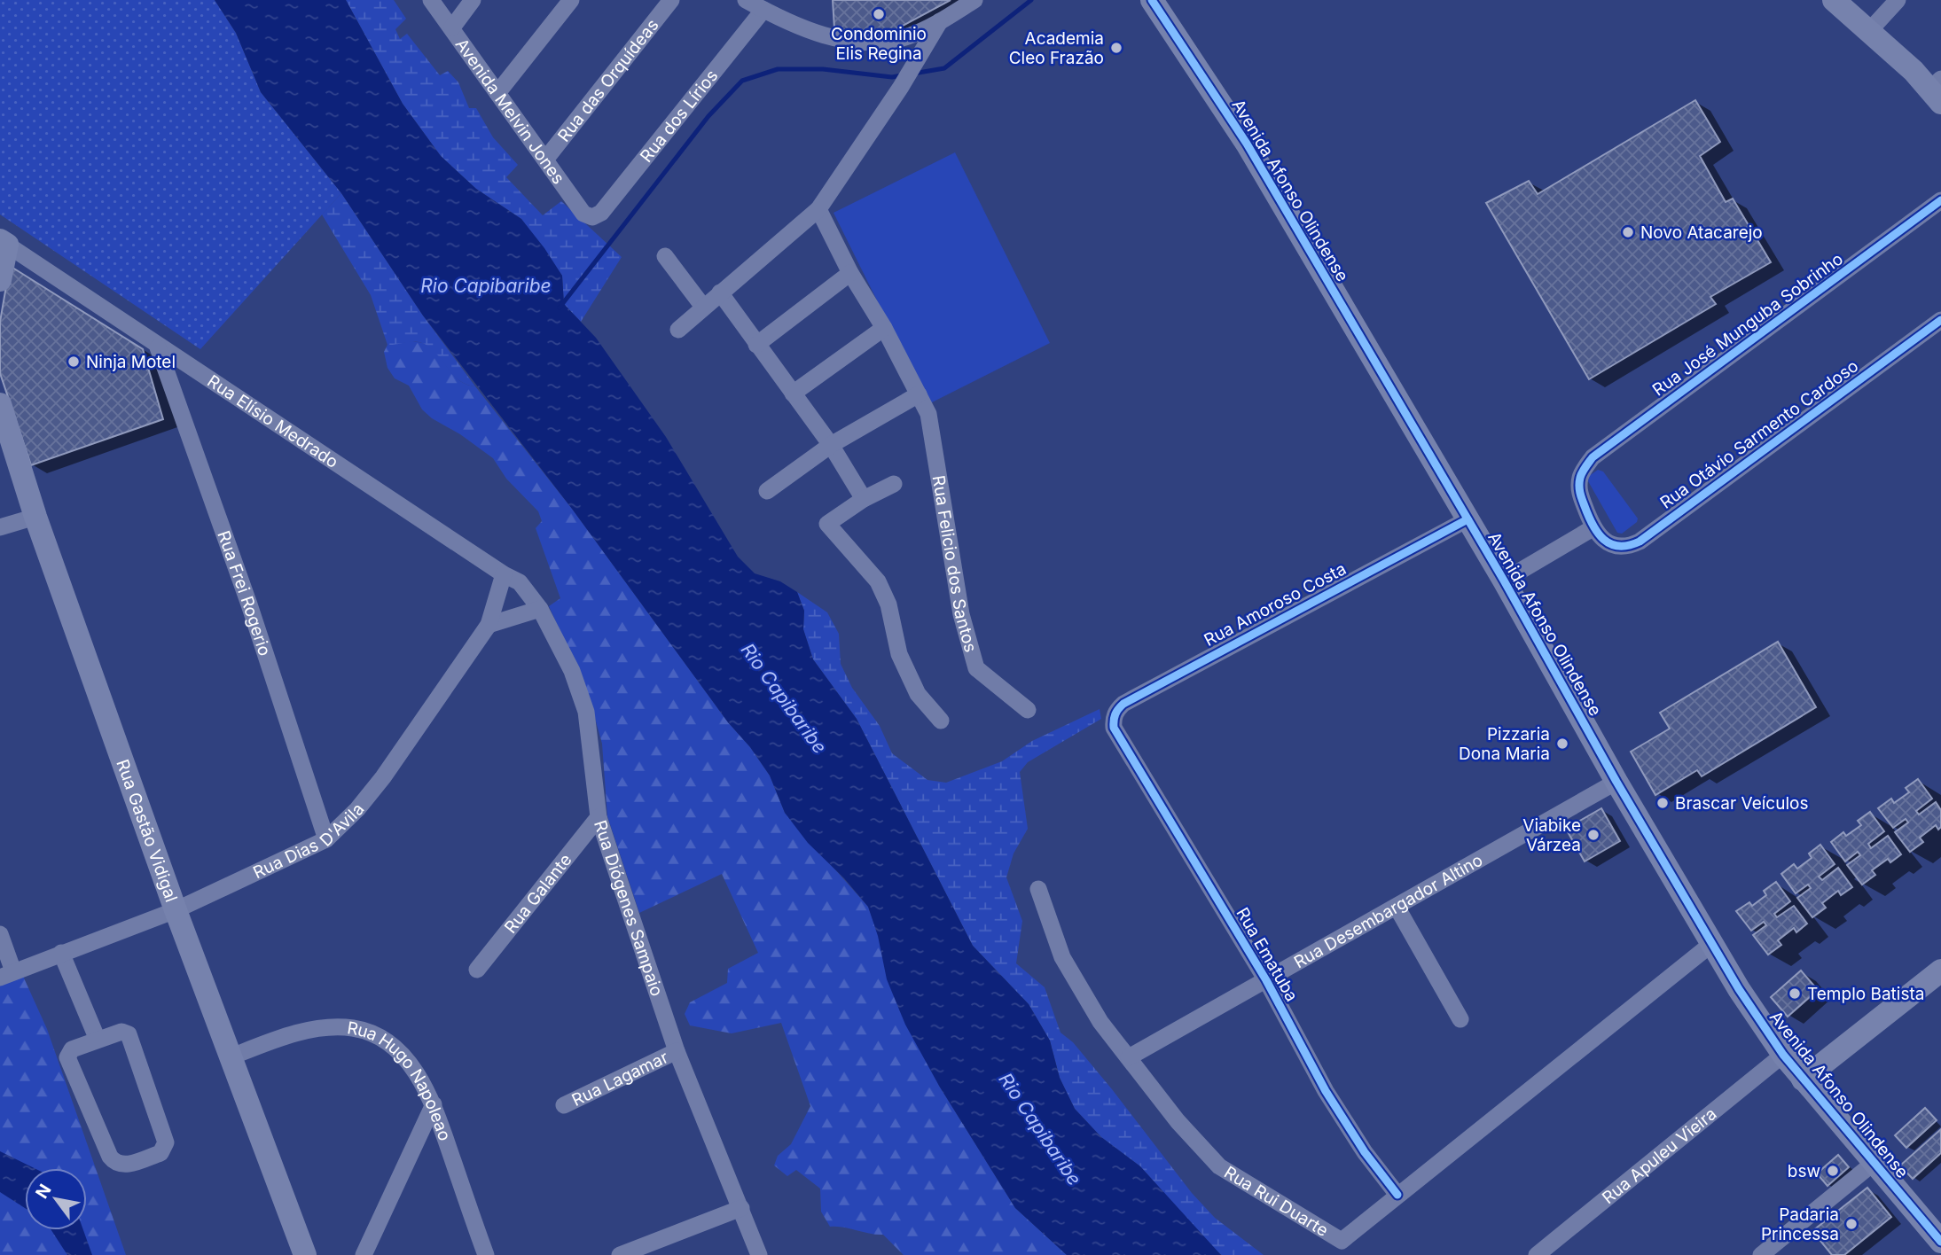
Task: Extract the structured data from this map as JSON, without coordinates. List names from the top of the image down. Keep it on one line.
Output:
{"streets":{"main road":["Avenida Afonso Olindense","Rua Gastão Vidigal"],"street":["Rua das Orquídeas","Avenida Melvin Jones","Rua dos Lírios","Rua José Munguba Sobrinho","Rua Elísio Medrado","Rua Otávio Sarmento Cardoso","Rua Felicio dos Santos","Rua Frei Rogerio","Rua Amoroso Costa","Rua Dias D'Avila","Rua Galante","Rua Diógenes Sampaio","Rua Desembargador Altino","Rua Ematuba","Rua Lagamar","Rua Hugo Napoleao","Rua Apuleu Vieira","Rua Rui Duarte"]},"crossings":[["Rua das Orquídeas","Avenida Melvin Jones"],["Avenida Melvin Jones","Rua dos Lírios"],["Avenida Afonso Olindense","Rua Amoroso Costa"],["Avenida Afonso Olindense","Rua Desembargador Altino"],["Avenida Afonso Olindense","Rua Apuleu Vieira"],["Avenida Afonso Olindense","Rua Rui Duarte"],["Rua José Munguba Sobrinho","Rua Otávio Sarmento Cardoso"],["Rua Elísio Medrado","Rua Frei Rogerio"],["Rua Elísio Medrado","Rua Dias D'Avila"],["Rua Elísio Medrado","Rua Diógenes Sampaio"],["Rua Frei Rogerio","Rua Dias D'Avila"],["Rua Amoroso Costa","Rua Ematuba"],["Rua Gastão Vidigal","Rua Dias D'Avila"],["Rua Gastão Vidigal","Rua Hugo Napoleao"],["Rua Galante","Rua Diógenes Sampaio"],["Rua Diógenes Sampaio","Rua Lagamar"],["Rua Desembargador Altino","Rua Ematuba"],["Rua Desembargador Altino","Rua Rui Duarte"],["Rua Ematuba","Rua Rui Duarte"]],"water":["Rio Capibaribe"],"places":["Condominio Elis Regina","Academia Cleo Frazão","Novo Atacarejo","Ninja Motel","Pizzaria Dona Maria","Brascar Veículos","Viabike Várzea","Templo Batista","bsw","Padaria Princessa"],"north":"top left"}
